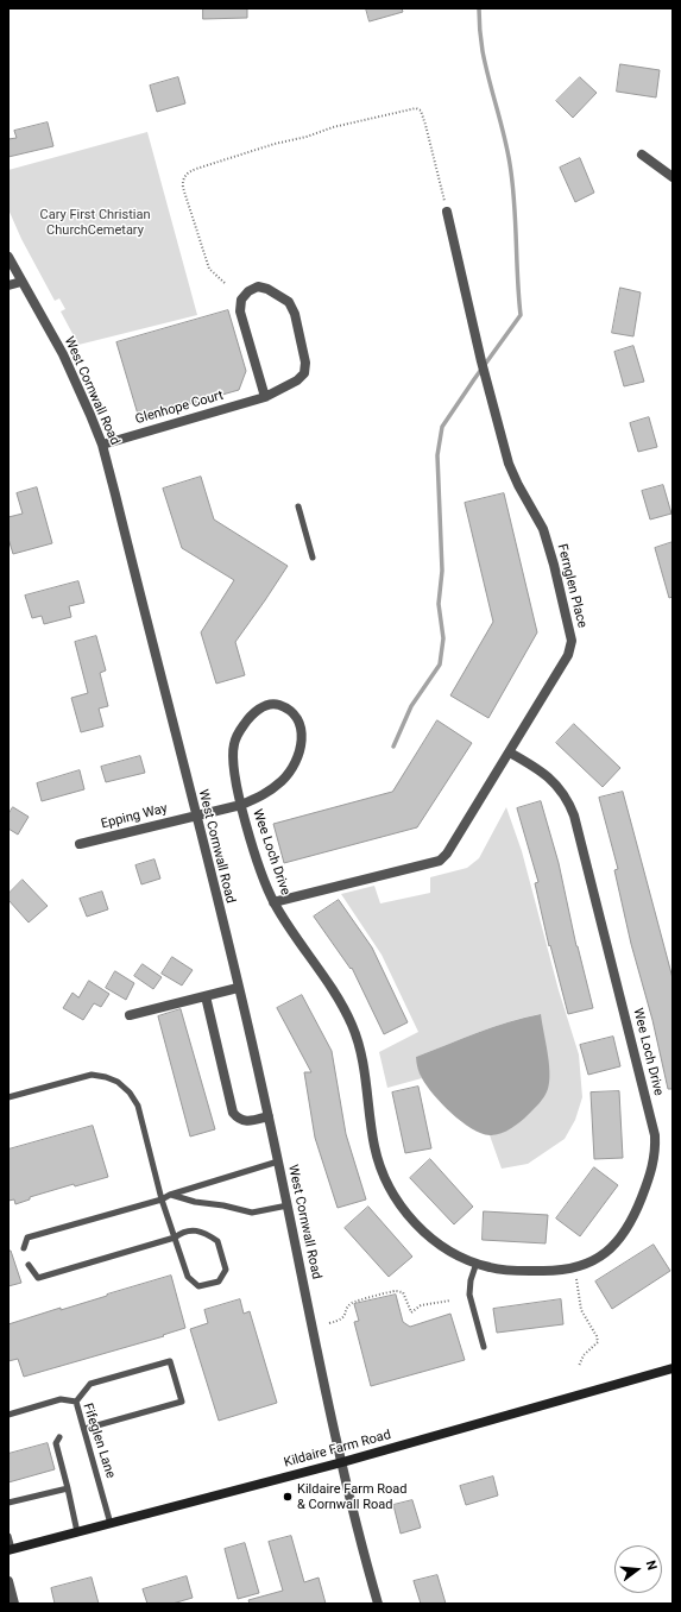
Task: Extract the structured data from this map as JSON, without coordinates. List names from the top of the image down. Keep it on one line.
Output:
{"streets":{"main road":["Kildaire Farm Road"],"street":["West Cornwall Road","Glenhope Court","Fernglen Place","Epping Way","Wee Loch Drive"],"lane":["Fifeglen Lane"]},"crossings":[["West Cornwall Road","Glenhope Court"],["West Cornwall Road","Epping Way"],["West Cornwall Road","Kildaire Farm Road"],["Fernglen Place","Wee Loch Drive"],["Epping Way","Wee Loch Drive"],["Fifeglen Lane","Kildaire Farm Road"]],"parks":["Cary First Christian ChurchCemetary"],"places":["Kildaire Farm Road & Cornwall Road"],"north":"right"}
